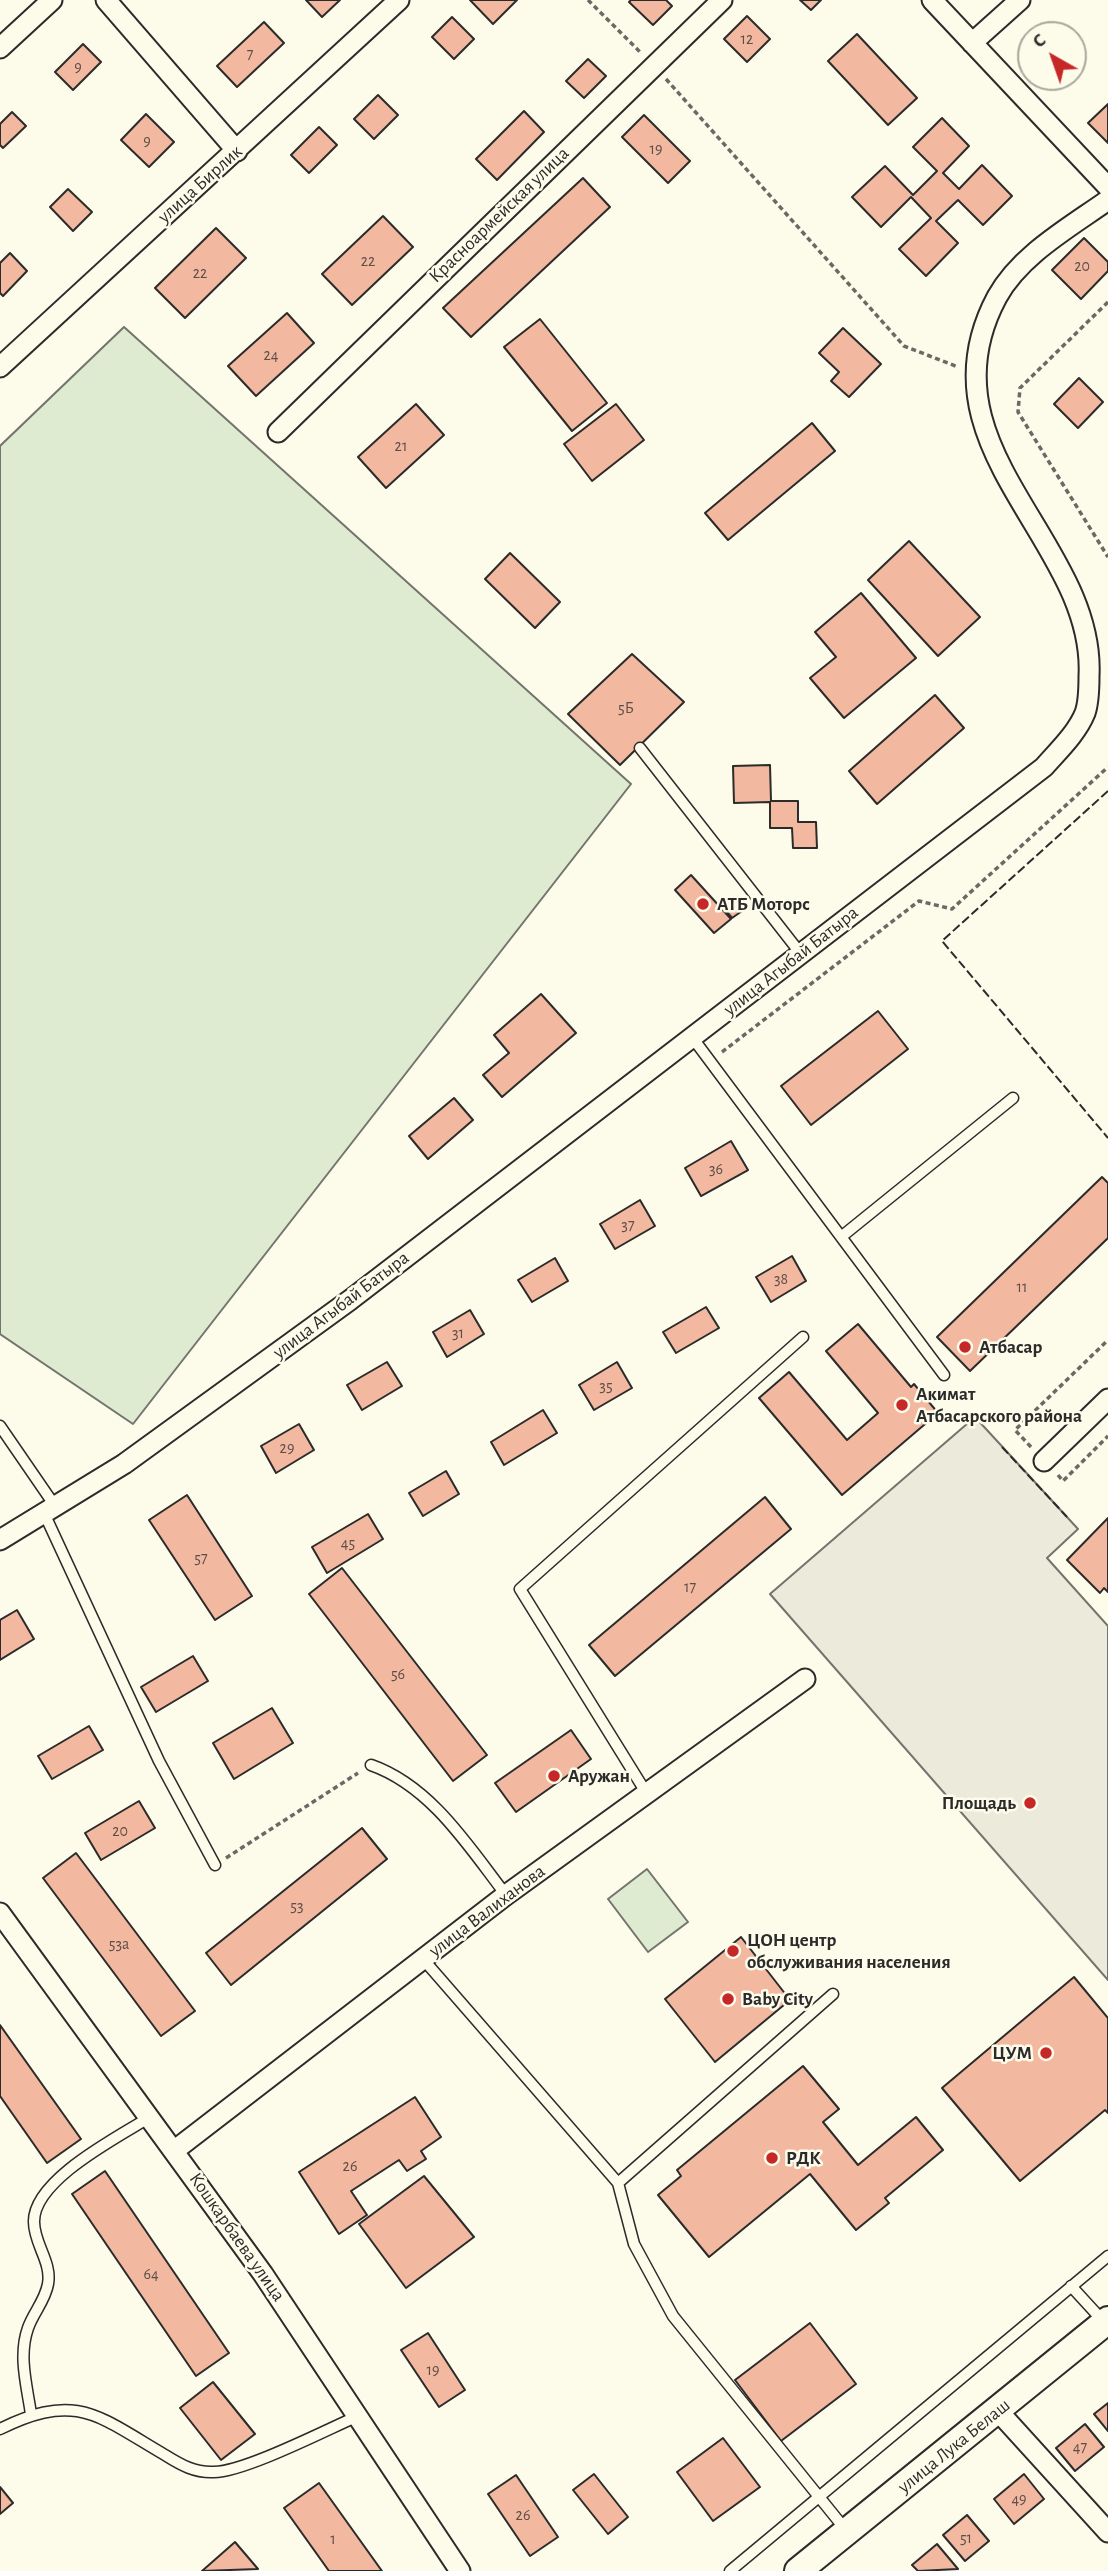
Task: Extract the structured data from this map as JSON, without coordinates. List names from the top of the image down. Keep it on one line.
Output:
{"streets":{"main road":["улица Лука Белаш"],"street":["улица Бирлик","Красноармейская улица","улица Агыбай Батыра","улица Валиханова","Кошкарбаева улица"]},"crossings":[["улица Валиханова","Кошкарбаева улица"]],"places":["АТБ Моторс","Атбасар","Акимат Атбасарского района","Аружан","Площадь","ЦОН центр обслуживания населения","Baby City","ЦУМ","РДК"],"house_numbers":["12","7","9","9","19","22","20","22","24","21","5Б","36","37","38","11","31","35","29","45","57","17","56","20","53","53а","26","64","19","47","49","26","51","1"],"north":"top left"}
